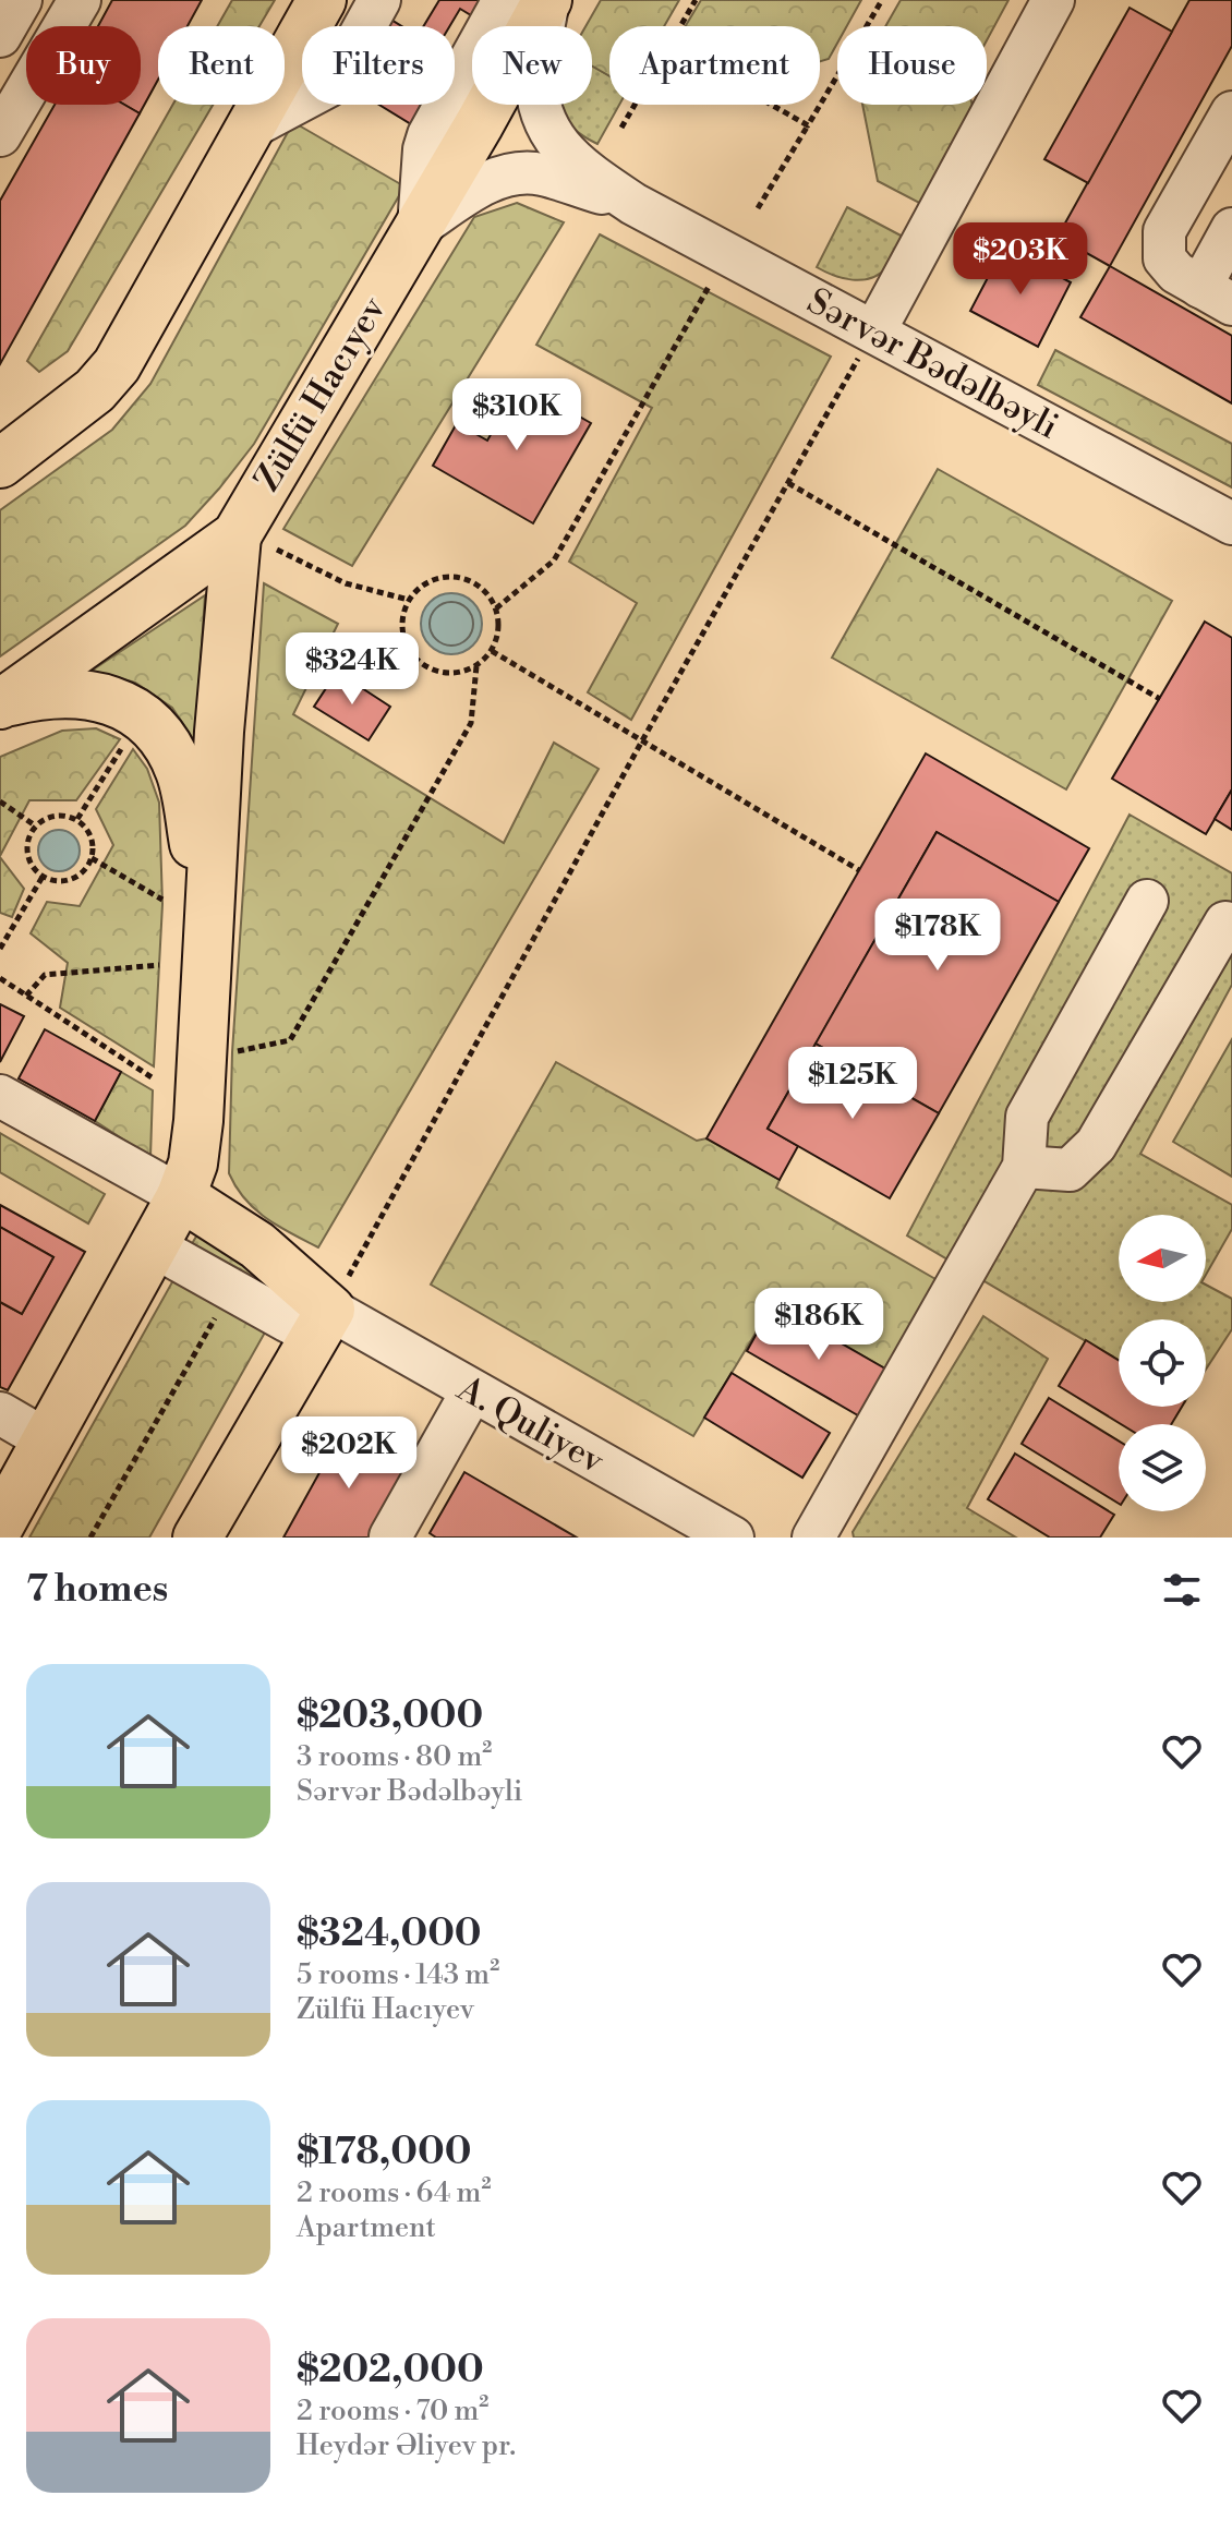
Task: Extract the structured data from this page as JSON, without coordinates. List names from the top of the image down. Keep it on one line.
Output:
{"streets":{"main road":["Zülfü Hacıyev"],"street":["Sərvər Bədəlbəyli","A. Quliyev"]},"north":"left","page":{"chip":["Buy","Rent","Filters","New","Apartment","House"],"price":["$203K","$310K","$324K","$178K","$125K","$186K","$202K"],"heading":"7 homes","list":[{"name":"$203,000","note":"3 rooms · 80 m² · Sərvər Bədəlbəyli"},{"name":"$324,000","note":"5 rooms · 143 m² · Zülfü Hacıyev"},{"name":"$178,000","note":"2 rooms · 64 m² · Apartment"},{"name":"$202,000","note":"2 rooms · 70 m² · Heydər Əliyev pr."}]}}
